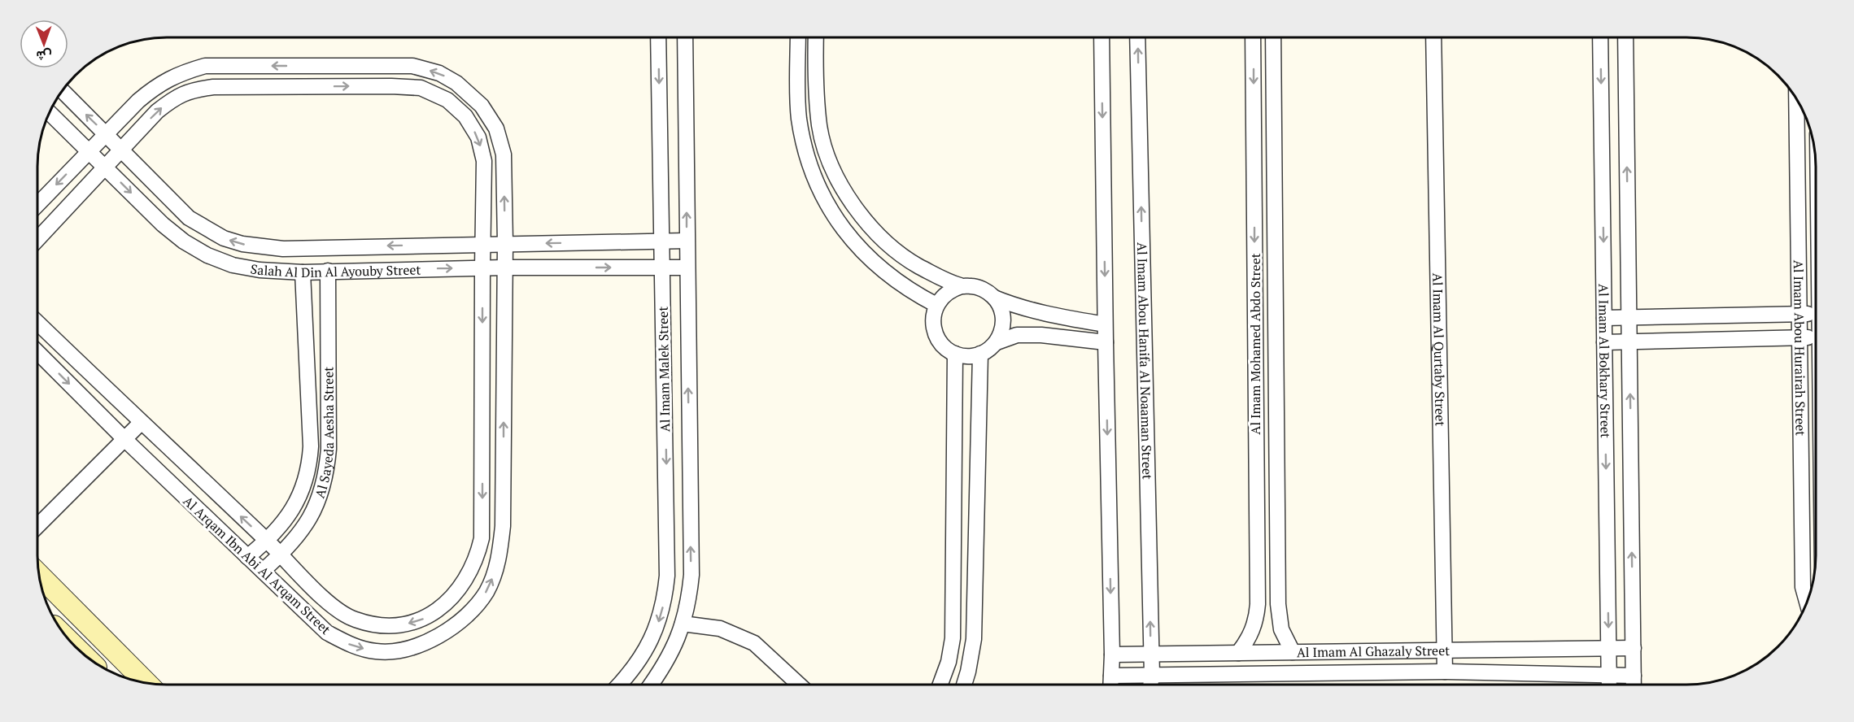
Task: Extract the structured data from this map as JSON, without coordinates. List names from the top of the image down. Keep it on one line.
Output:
{"streets":{"street":["Salah Al Din Al Ayouby Street","Al Imam Mohamed Abdo Street","Al Imam Abou Hurairah Street","Al Imam Al Qurtaby Street","Al Imam Abou Hanifa Al Noaaman Street","Al Imam Al Bokhary Street","Al Imam Malek Street","Al Sayeda Aesha Street","Al Arqam Ibn Abi Al Arqam Street","Al Imam Al Ghazaly Street"]},"crossings":[["Salah Al Din Al Ayouby Street","Al Imam Malek Street"],["Salah Al Din Al Ayouby Street","Al Sayeda Aesha Street"],["Salah Al Din Al Ayouby Street","Al Arqam Ibn Abi Al Arqam Street"],["Al Imam Mohamed Abdo Street","Al Imam Al Ghazaly Street"],["Al Imam Al Qurtaby Street","Al Imam Al Ghazaly Street"],["Al Imam Abou Hanifa Al Noaaman Street","Al Imam Al Ghazaly Street"],["Al Imam Al Bokhary Street","Al Imam Al Ghazaly Street"],["Al Sayeda Aesha Street","Al Arqam Ibn Abi Al Arqam Street"]],"north":"bottom"}
